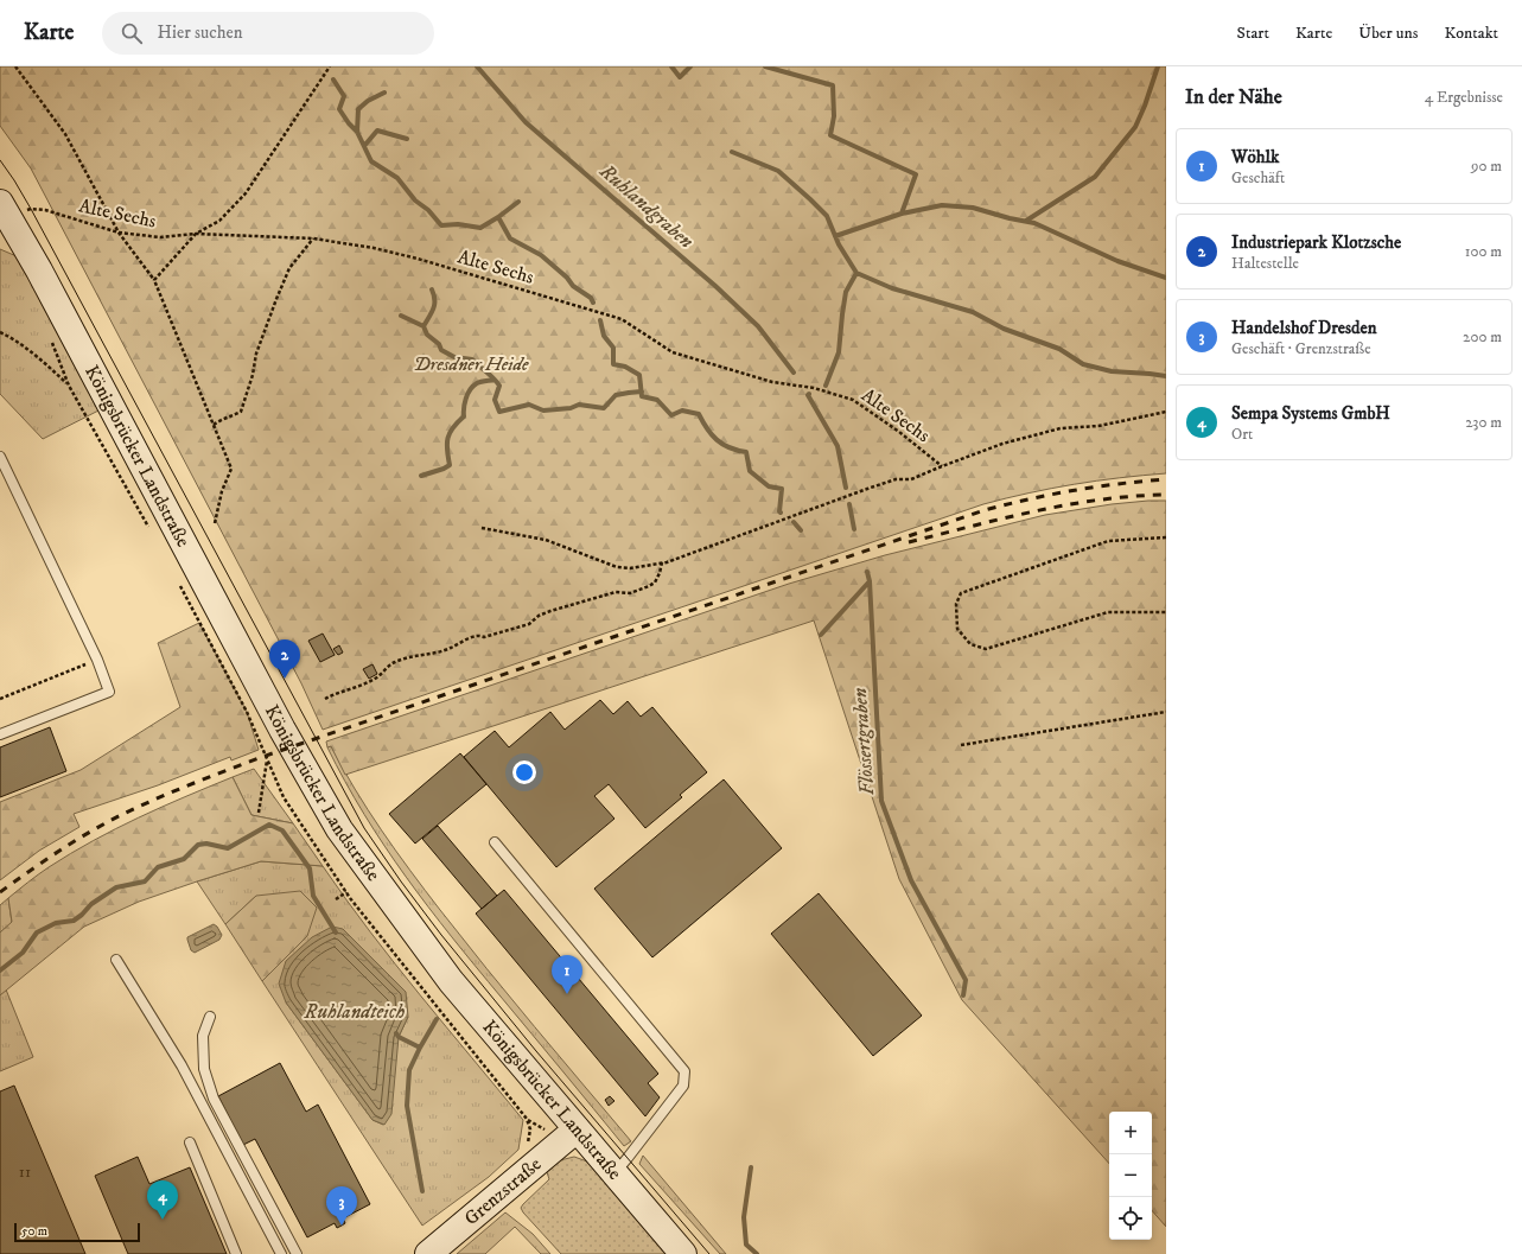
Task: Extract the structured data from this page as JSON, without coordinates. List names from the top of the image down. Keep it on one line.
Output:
{"streets":{"main road":["Königsbrücker Landstraße","Grenzstraße"],"path":["Alte Sechs"]},"crossings":[["Alte Sechs","Königsbrücker Landstraße"],["Königsbrücker Landstraße","Grenzstraße"]],"water":["Ruhlandgraben","Flössertgraben","Ruhlandteich"],"parks":["Dresdner Heide"],"house_numbers":["11"],"scale_bar":"50 m","page":{"header":"Karte","search":"Hier suchen","nav":["Start","Karte","Über uns","Kontakt"],"heading":["In der Nähe","4 Ergebnisse"],"list":[{"mark":"1","name":"Wöhlk","note":"Geschäft","value":"90 m"},{"mark":"2","name":"Industriepark Klotzsche","note":"Haltestelle","value":"100 m"},{"mark":"3","name":"Handelshof Dresden","note":"Geschäft · Grenzstraße","value":"200 m"},{"mark":"4","name":"Sempa Systems GmbH","note":"Ort","value":"230 m"}],"pins":["2","1","4","3"],"map_buttons":["+","−"],"scale":"50 m"}}
